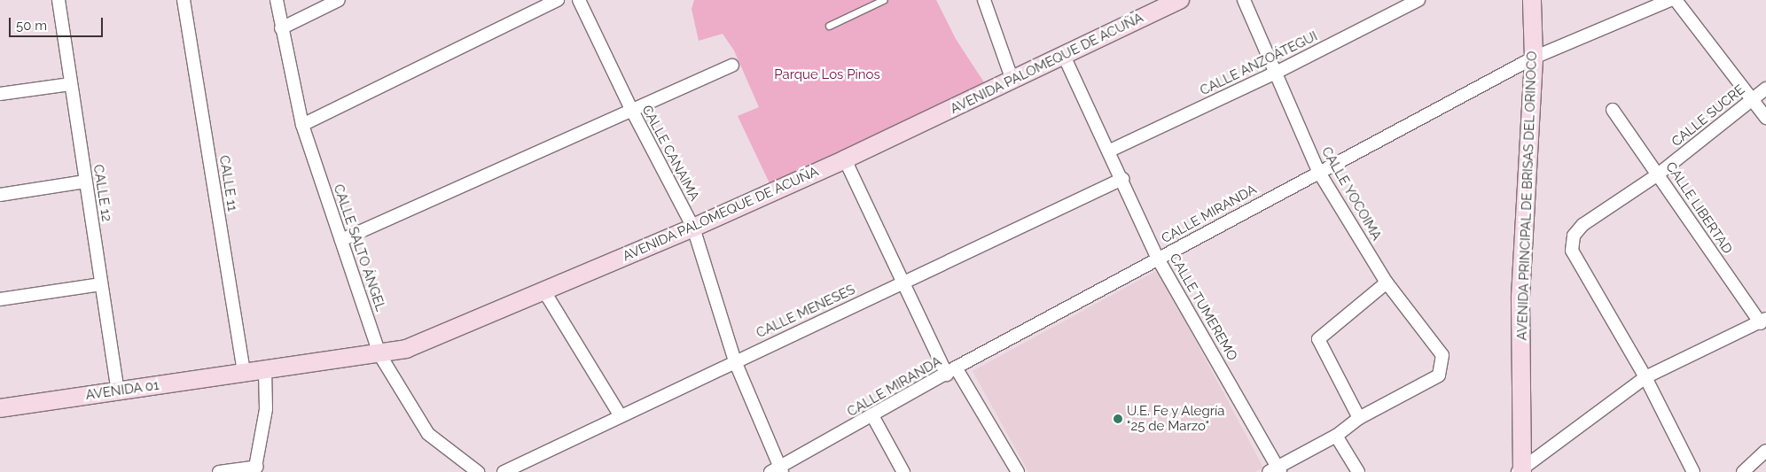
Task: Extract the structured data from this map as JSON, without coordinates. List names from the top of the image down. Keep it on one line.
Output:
{"streets":{"street":["AVENIDA PALOMEQUE DE ACUÑA","CALLE ANZOÁTEGUI","CALLE SUCRE","CALLE CANAIMA","CALLE 11","CALLE 12","CALLE YOCOIMA","AVENIDA PRINCIPAL DE BRISAS DEL ORINOCO","CALLE LIBERTAD","CALLE MIRANDA","CALLE SALTO ÁNGEL","CALLE TUMEREMO","CALLE MENESES","AVENIDA 01"]},"crossings":[["AVENIDA PALOMEQUE DE ACUÑA","CALLE CANAIMA"],["AVENIDA PALOMEQUE DE ACUÑA","CALLE 11"],["AVENIDA PALOMEQUE DE ACUÑA","CALLE SALTO ÁNGEL"],["AVENIDA PALOMEQUE DE ACUÑA","CALLE TUMEREMO"],["AVENIDA PALOMEQUE DE ACUÑA","AVENIDA 01"],["CALLE ANZOÁTEGUI","CALLE YOCOIMA"],["CALLE ANZOÁTEGUI","CALLE TUMEREMO"],["CALLE SUCRE","CALLE LIBERTAD"],["CALLE CANAIMA","CALLE MIRANDA"],["CALLE CANAIMA","CALLE MENESES"],["CALLE 11","AVENIDA 01"],["CALLE 12","AVENIDA 01"],["CALLE YOCOIMA","CALLE MIRANDA"],["AVENIDA PRINCIPAL DE BRISAS DEL ORINOCO","CALLE MIRANDA"],["CALLE MIRANDA","CALLE TUMEREMO"],["CALLE TUMEREMO","CALLE MENESES"]],"parks":["Parque Los Pinos"],"places":["U.E. Fe y Alegría \"25 de Marzo\""],"scale_bar":"50 m"}
